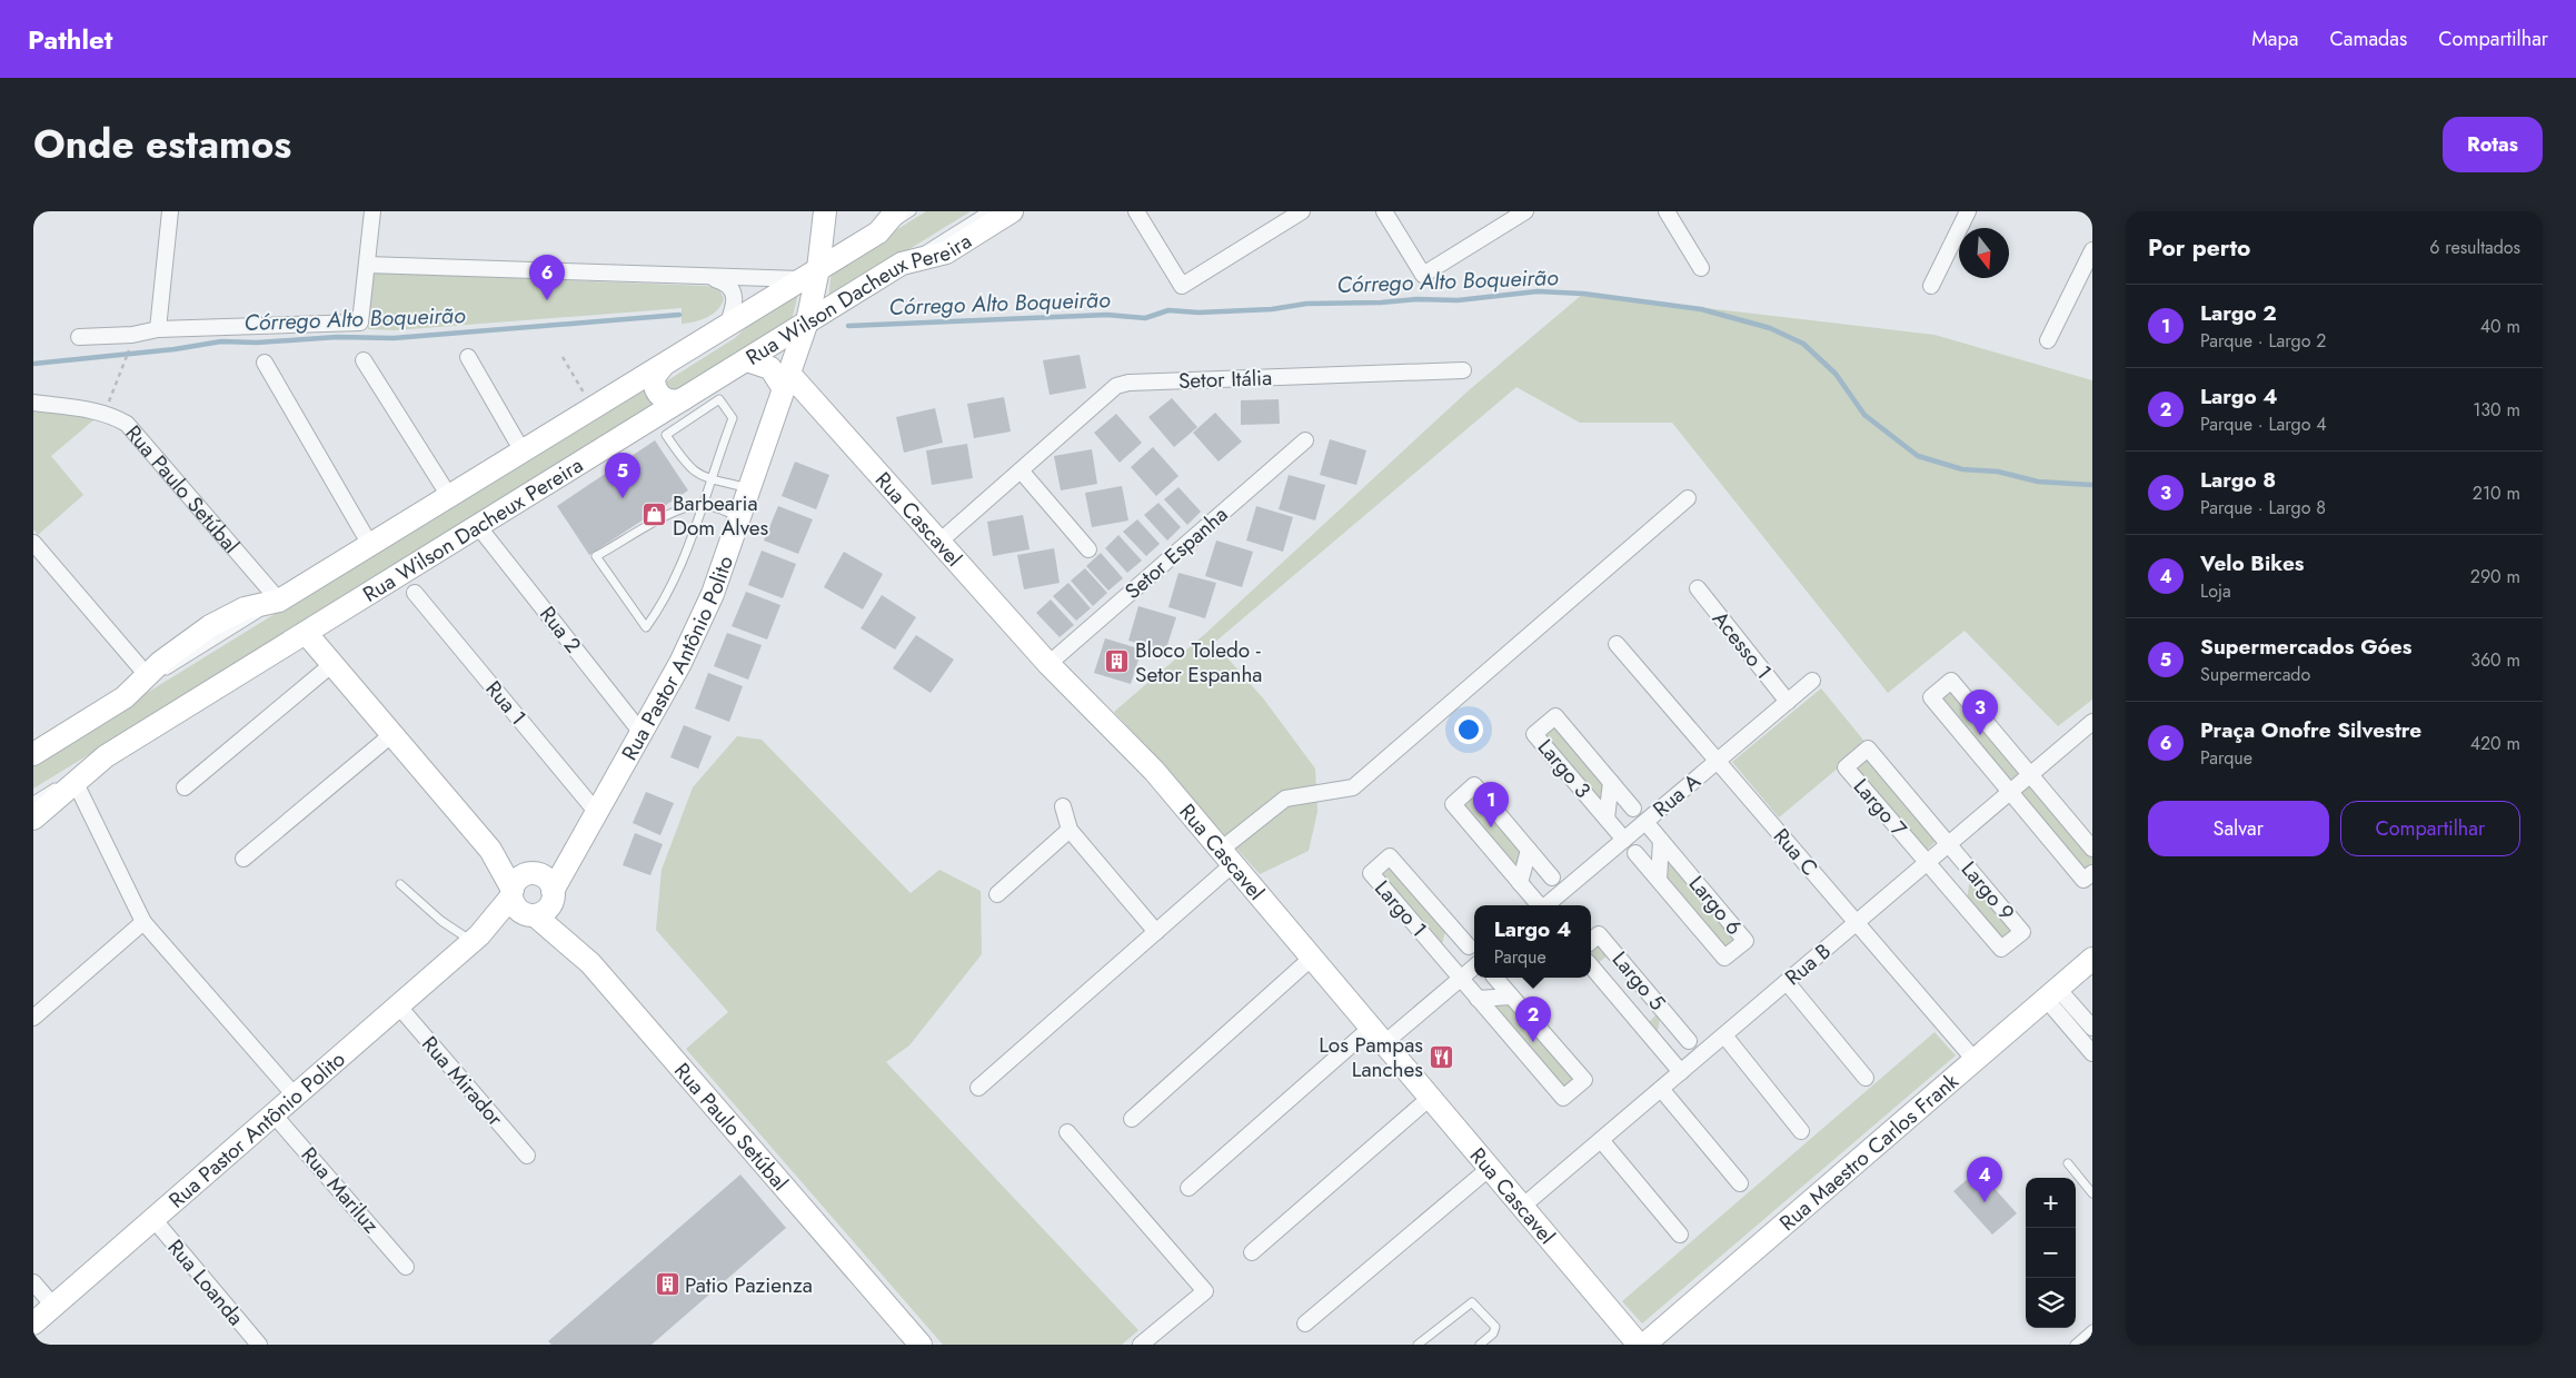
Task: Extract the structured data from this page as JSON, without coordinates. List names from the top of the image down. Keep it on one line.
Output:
{"streets":{"main road":["Rua Wilson Dacheux Pereira","Rua Paulo Setúbal","Rua Cascavel","Rua Pastor Antônio Polito","Rua Maestro Carlos Frank"],"street":["Setor Itália","Setor Espanha","Rua 2","Acesso 1","Rua 1","Largo 3","Rua A","Largo 7","Rua C","Largo 9","Largo 6","Largo 1","Rua B","Largo 5","Rua Mirador","Rua Mariluz","Rua Loanda"]},"crossings":[["Rua Wilson Dacheux Pereira","Rua Paulo Setúbal"],["Rua Wilson Dacheux Pereira","Rua Cascavel"],["Rua Wilson Dacheux Pereira","Rua 2"],["Rua Wilson Dacheux Pereira","Rua Pastor Antônio Polito"],["Setor Itália","Rua Cascavel"],["Rua Paulo Setúbal","Rua Pastor Antônio Polito"],["Rua Cascavel","Setor Espanha"],["Rua Cascavel","Rua Pastor Antônio Polito"],["Rua Cascavel","Rua B"],["Rua 2","Rua Pastor Antônio Polito"],["Acesso 1","Rua A"],["Rua Pastor Antônio Polito","Rua 1"],["Rua Pastor Antônio Polito","Rua Mirador"],["Rua Pastor Antônio Polito","Rua Mariluz"],["Rua Pastor Antônio Polito","Rua Loanda"],["Largo 3","Rua A"],["Rua A","Rua C"],["Rua A","Largo 6"],["Largo 7","Largo 9"],["Largo 7","Rua B"],["Rua C","Rua B"],["Rua C","Rua Maestro Carlos Frank"],["Largo 9","Rua B"],["Rua B","Largo 5"]],"water":["Córrego Alto Boqueirão"],"places":{"shop":["Barbearia Dom Alves"],"building":["Bloco Toledo - Setor Espanha","Patio Pazienza"],"restaurant":["Los Pampas Lanches"]},"north":"bottom","page":{"header":"Pathlet","nav":["Mapa","Camadas","Compartilhar"],"title":"Onde estamos","buttons":["Rotas",["Salvar","Compartilhar"]],"heading":["Por perto","6 resultados"],"pins":["6","5","3","1","2","4"],"list":[{"mark":"1","name":"Largo 2","note":"Parque · Largo 2","value":"40 m"},{"mark":"2","name":"Largo 4","note":"Parque · Largo 4","value":"130 m"},{"mark":"3","name":"Largo 8","note":"Parque · Largo 8","value":"210 m"},{"mark":"4","name":"Velo Bikes","note":"Loja","value":"290 m"},{"mark":"5","name":"Supermercados Góes","note":"Supermercado","value":"360 m"},{"mark":"6","name":"Praça Onofre Silvestre","note":"Parque","value":"420 m"}],"popup":["Largo 4","Parque"],"map_buttons":["+","−"]}}
